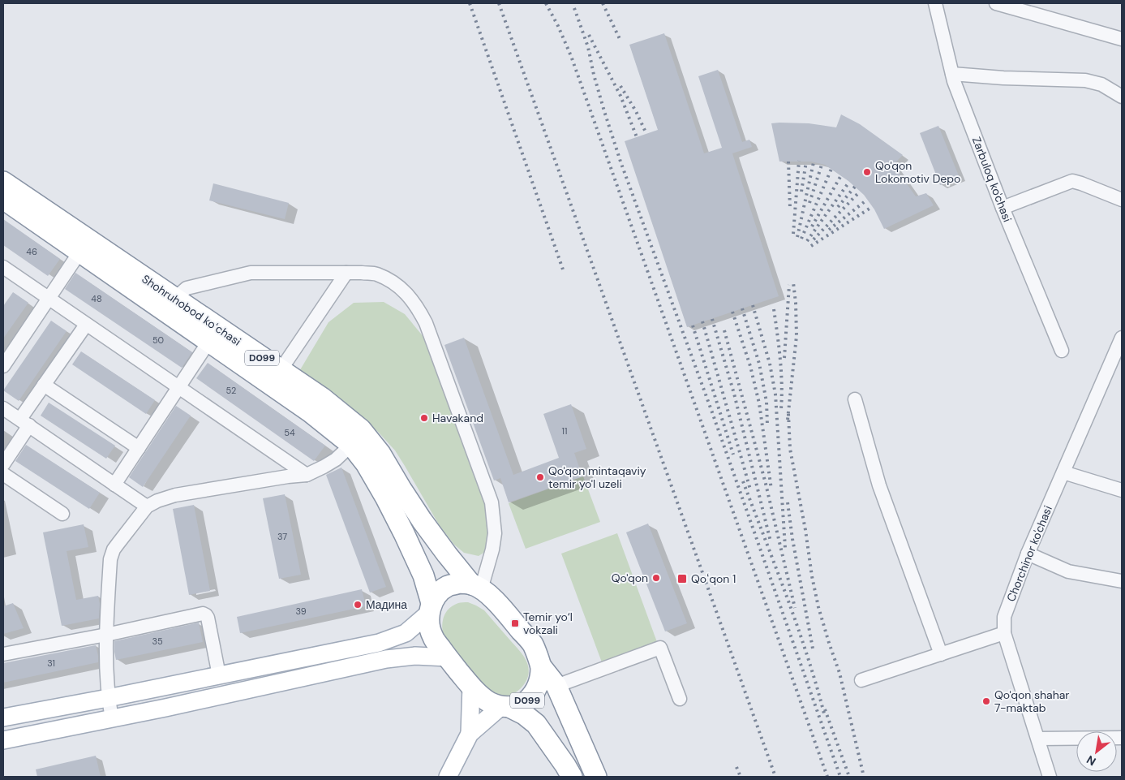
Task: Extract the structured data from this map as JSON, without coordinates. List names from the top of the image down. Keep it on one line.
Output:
{"streets":{"highway":["Shohruhobod koʻchasi","D099"],"street":["Zarbuloq ko'chasi","Chorchinor ko'chasi"]},"crossings":[["Shohruhobod koʻchasi","D099"]],"places":{"other":["Qo'qon Lokomotiv Depo","Havakand","Qo'qon mintaqaviy temir yo'l uzeli","Qo'qon","Мадина","Qo'qon shahar 7-maktab"],"transit":["Qoʻqon 1","Temir yo‘l vokzali"]},"house_numbers":["46","48","50","52","11","54","37","39","35","31"],"north":"bottom left"}
